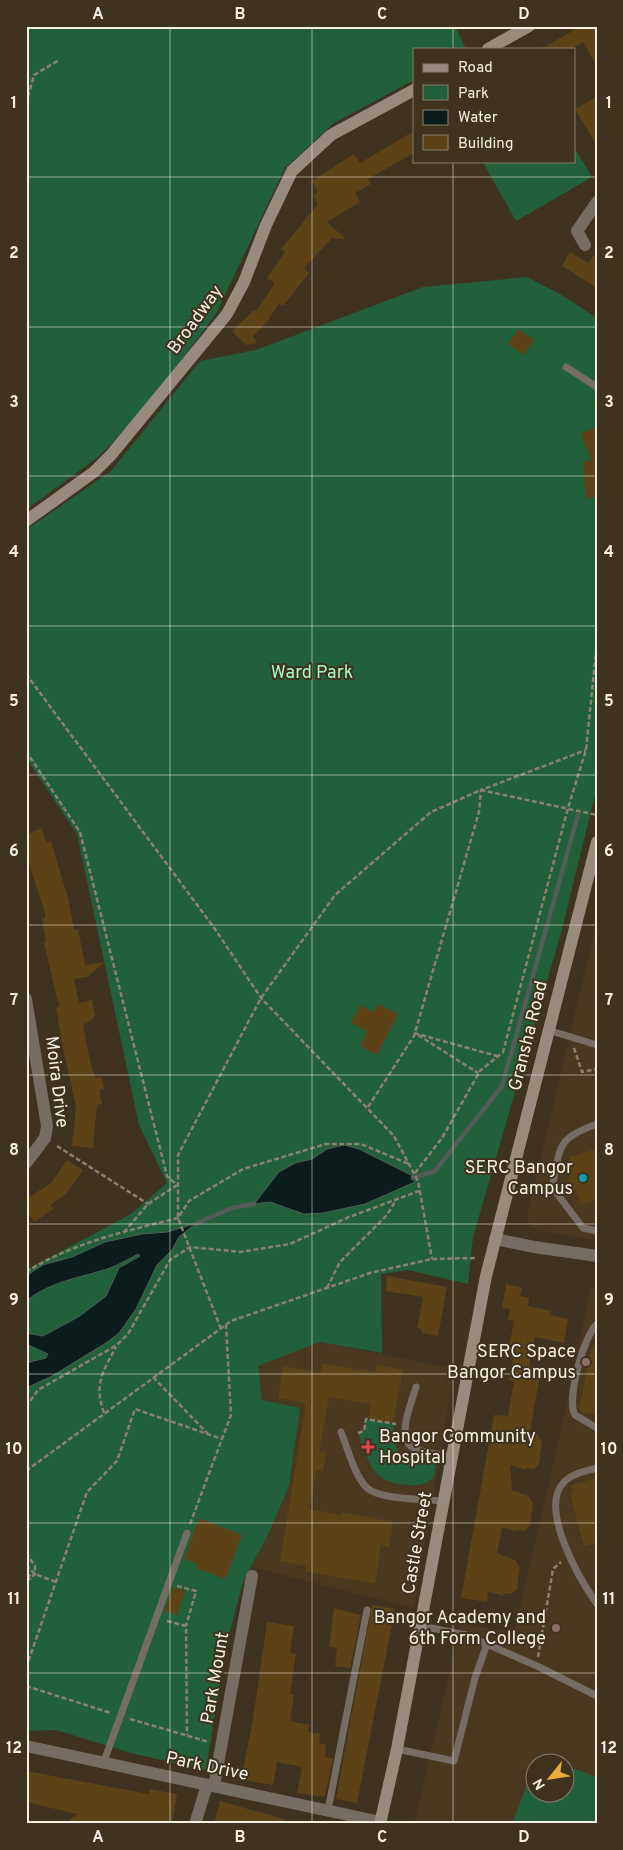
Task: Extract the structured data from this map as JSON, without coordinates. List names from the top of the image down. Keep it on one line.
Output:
{"streets":{"street":["Broadway","Gransha Road","Moira Drive","Castle Street","Park Mount","Park Drive"]},"crossings":[["Gransha Road","Castle Street"],["Castle Street","Park Drive"],["Park Mount","Park Drive"]],"parks":["Ward Park"],"places":{"other":["SERC Bangor Campus","SERC Space Bangor Campus","Bangor Academy and 6th Form College"],"health":["Bangor Community Hospital"]},"legend":["Road","Park","Water","Building"],"north":"bottom left","grid":{"columns":["A","B","C","D"],"rows":["1","2","3","4","5","6","7","8","9","10","11","12"]}}
